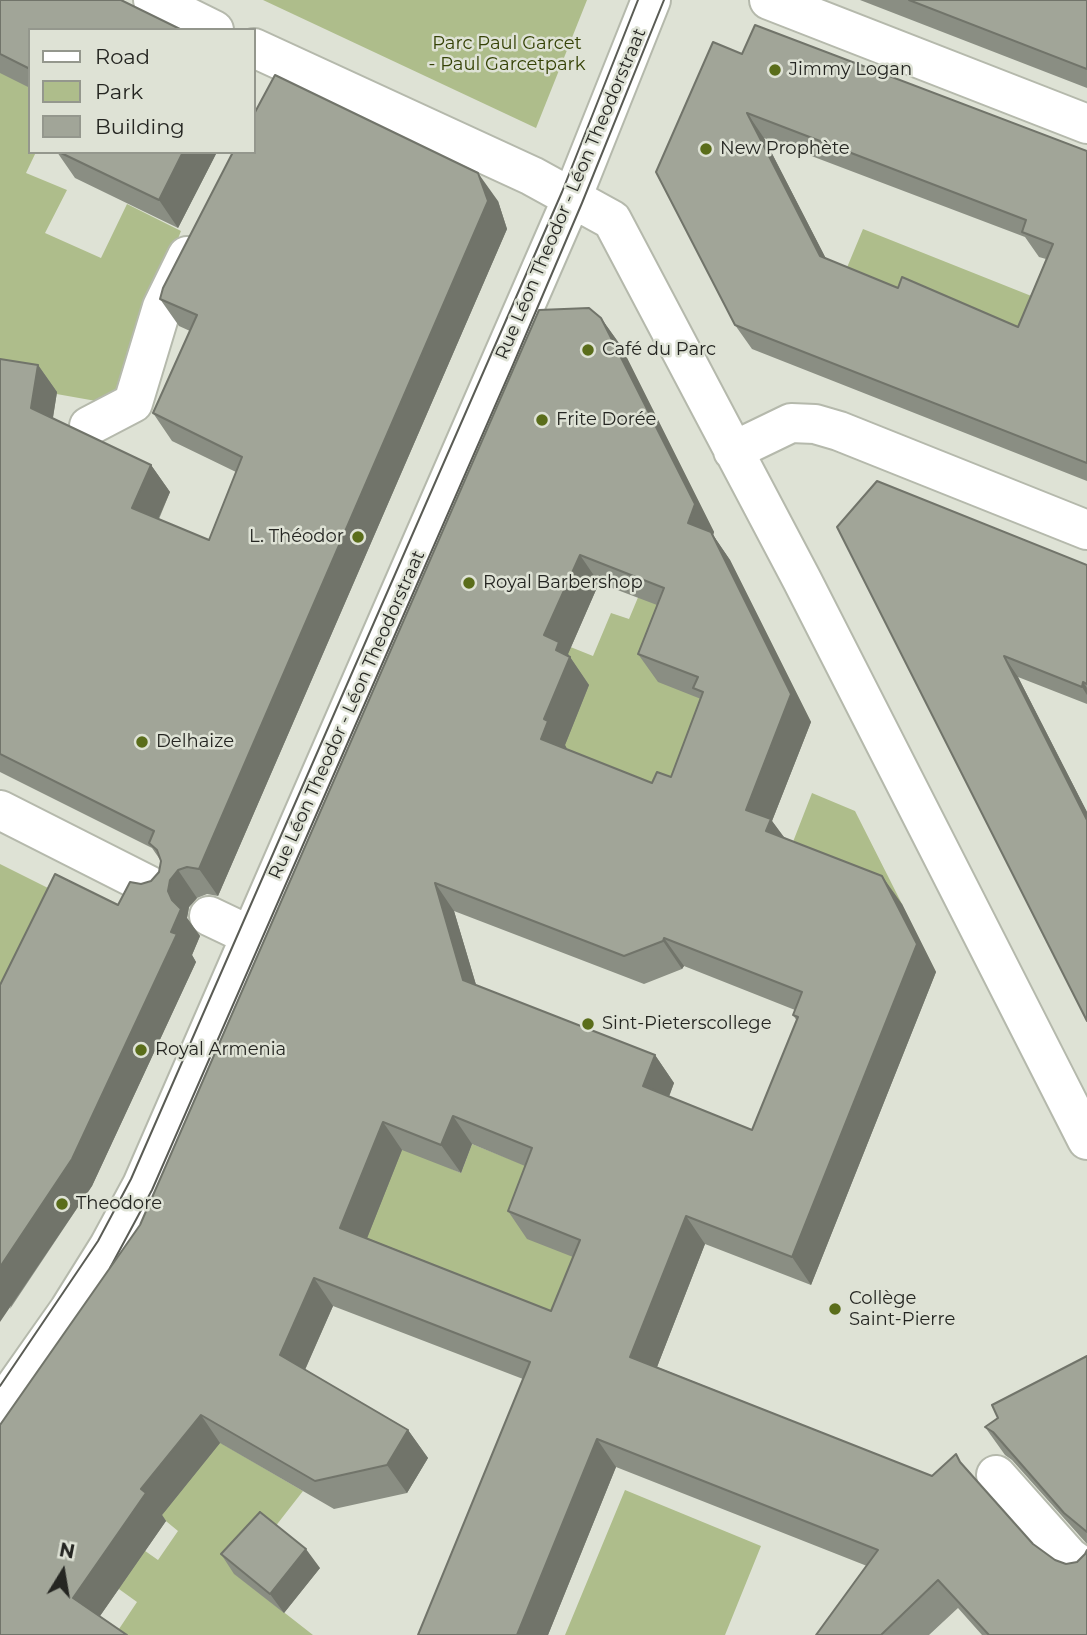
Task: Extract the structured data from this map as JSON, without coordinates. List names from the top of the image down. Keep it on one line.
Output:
{"streets":{"street":["Rue Léon Theodor - Léon Theodorstraat"]},"parks":["Parc Paul Garcet - Paul Garcetpark"],"places":["Jimmy Logan","New Prophète","Café du Parc","Frite Dorée","L. Théodor","Royal Barbershop","Delhaize","Sint-Pieterscollege","Royal Armenia","Theodore","Collège Saint-Pierre"],"legend":["Road","Park","Building"],"north":"top"}
